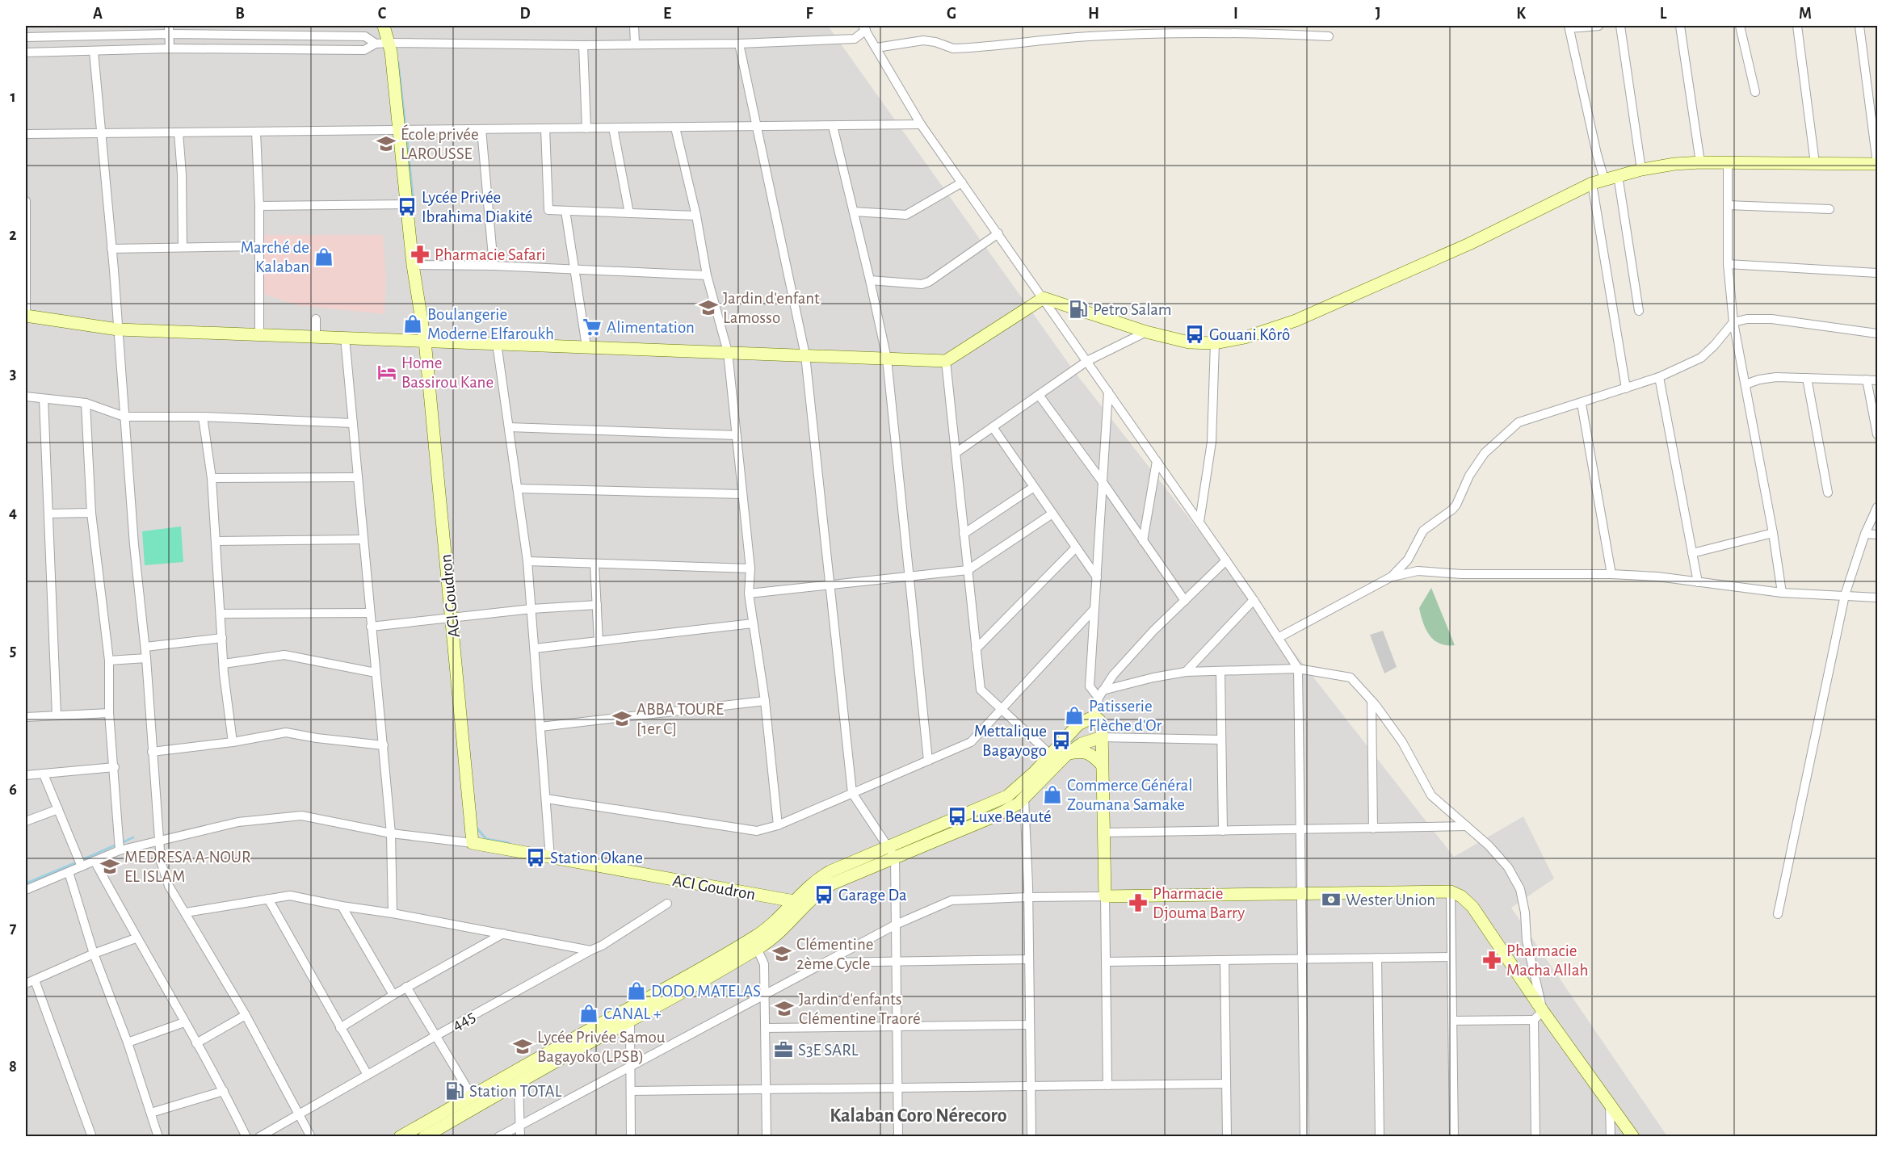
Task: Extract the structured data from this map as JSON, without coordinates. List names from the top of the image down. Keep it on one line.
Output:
{"streets":{"street":["ACI Goudron","445"]},"districts":["Kalaban Coro Nérecoro"],"places":{"school or university":["École privée LAROUSSE","Jardin d'enfant Lamosso","ABBA TOURE [1er C]","MEDRESA A-NOUR EL ISLAM","Clémentine 2ème Cycle","Jardin d'enfants Clémentine Traoré","Lycée Privée Samou Bagayoko(LPSB)"],"bus stop":["Lycée Privée Ibrahima Diakité","Gouani Kôrô","Mettalique Bagayogo","Luxe Beauté","Station Okane","Garage Da"],"pharmacy":["Pharmacie Safari","Pharmacie Djouma Barry","Pharmacie Macha Allah"],"shop":["Marché de Kalaban","Boulangerie Moderne Elfaroukh","Patisserie Flèche d'Or","Commerce Général Zoumana Samake","DODO MATELAS","CANAL +"],"fuel station":["Petro Salam","Station TOTAL"],"supermarket":["Alimentation"],"hotel":["Home Bassirou Kane"],"bank":["Wester Union"],"office":["S3E SARL"]},"grid":{"columns":["A","B","C","D","E","F","G","H","I","J","K","L","M"],"rows":["1","2","3","4","5","6","7","8"]}}
